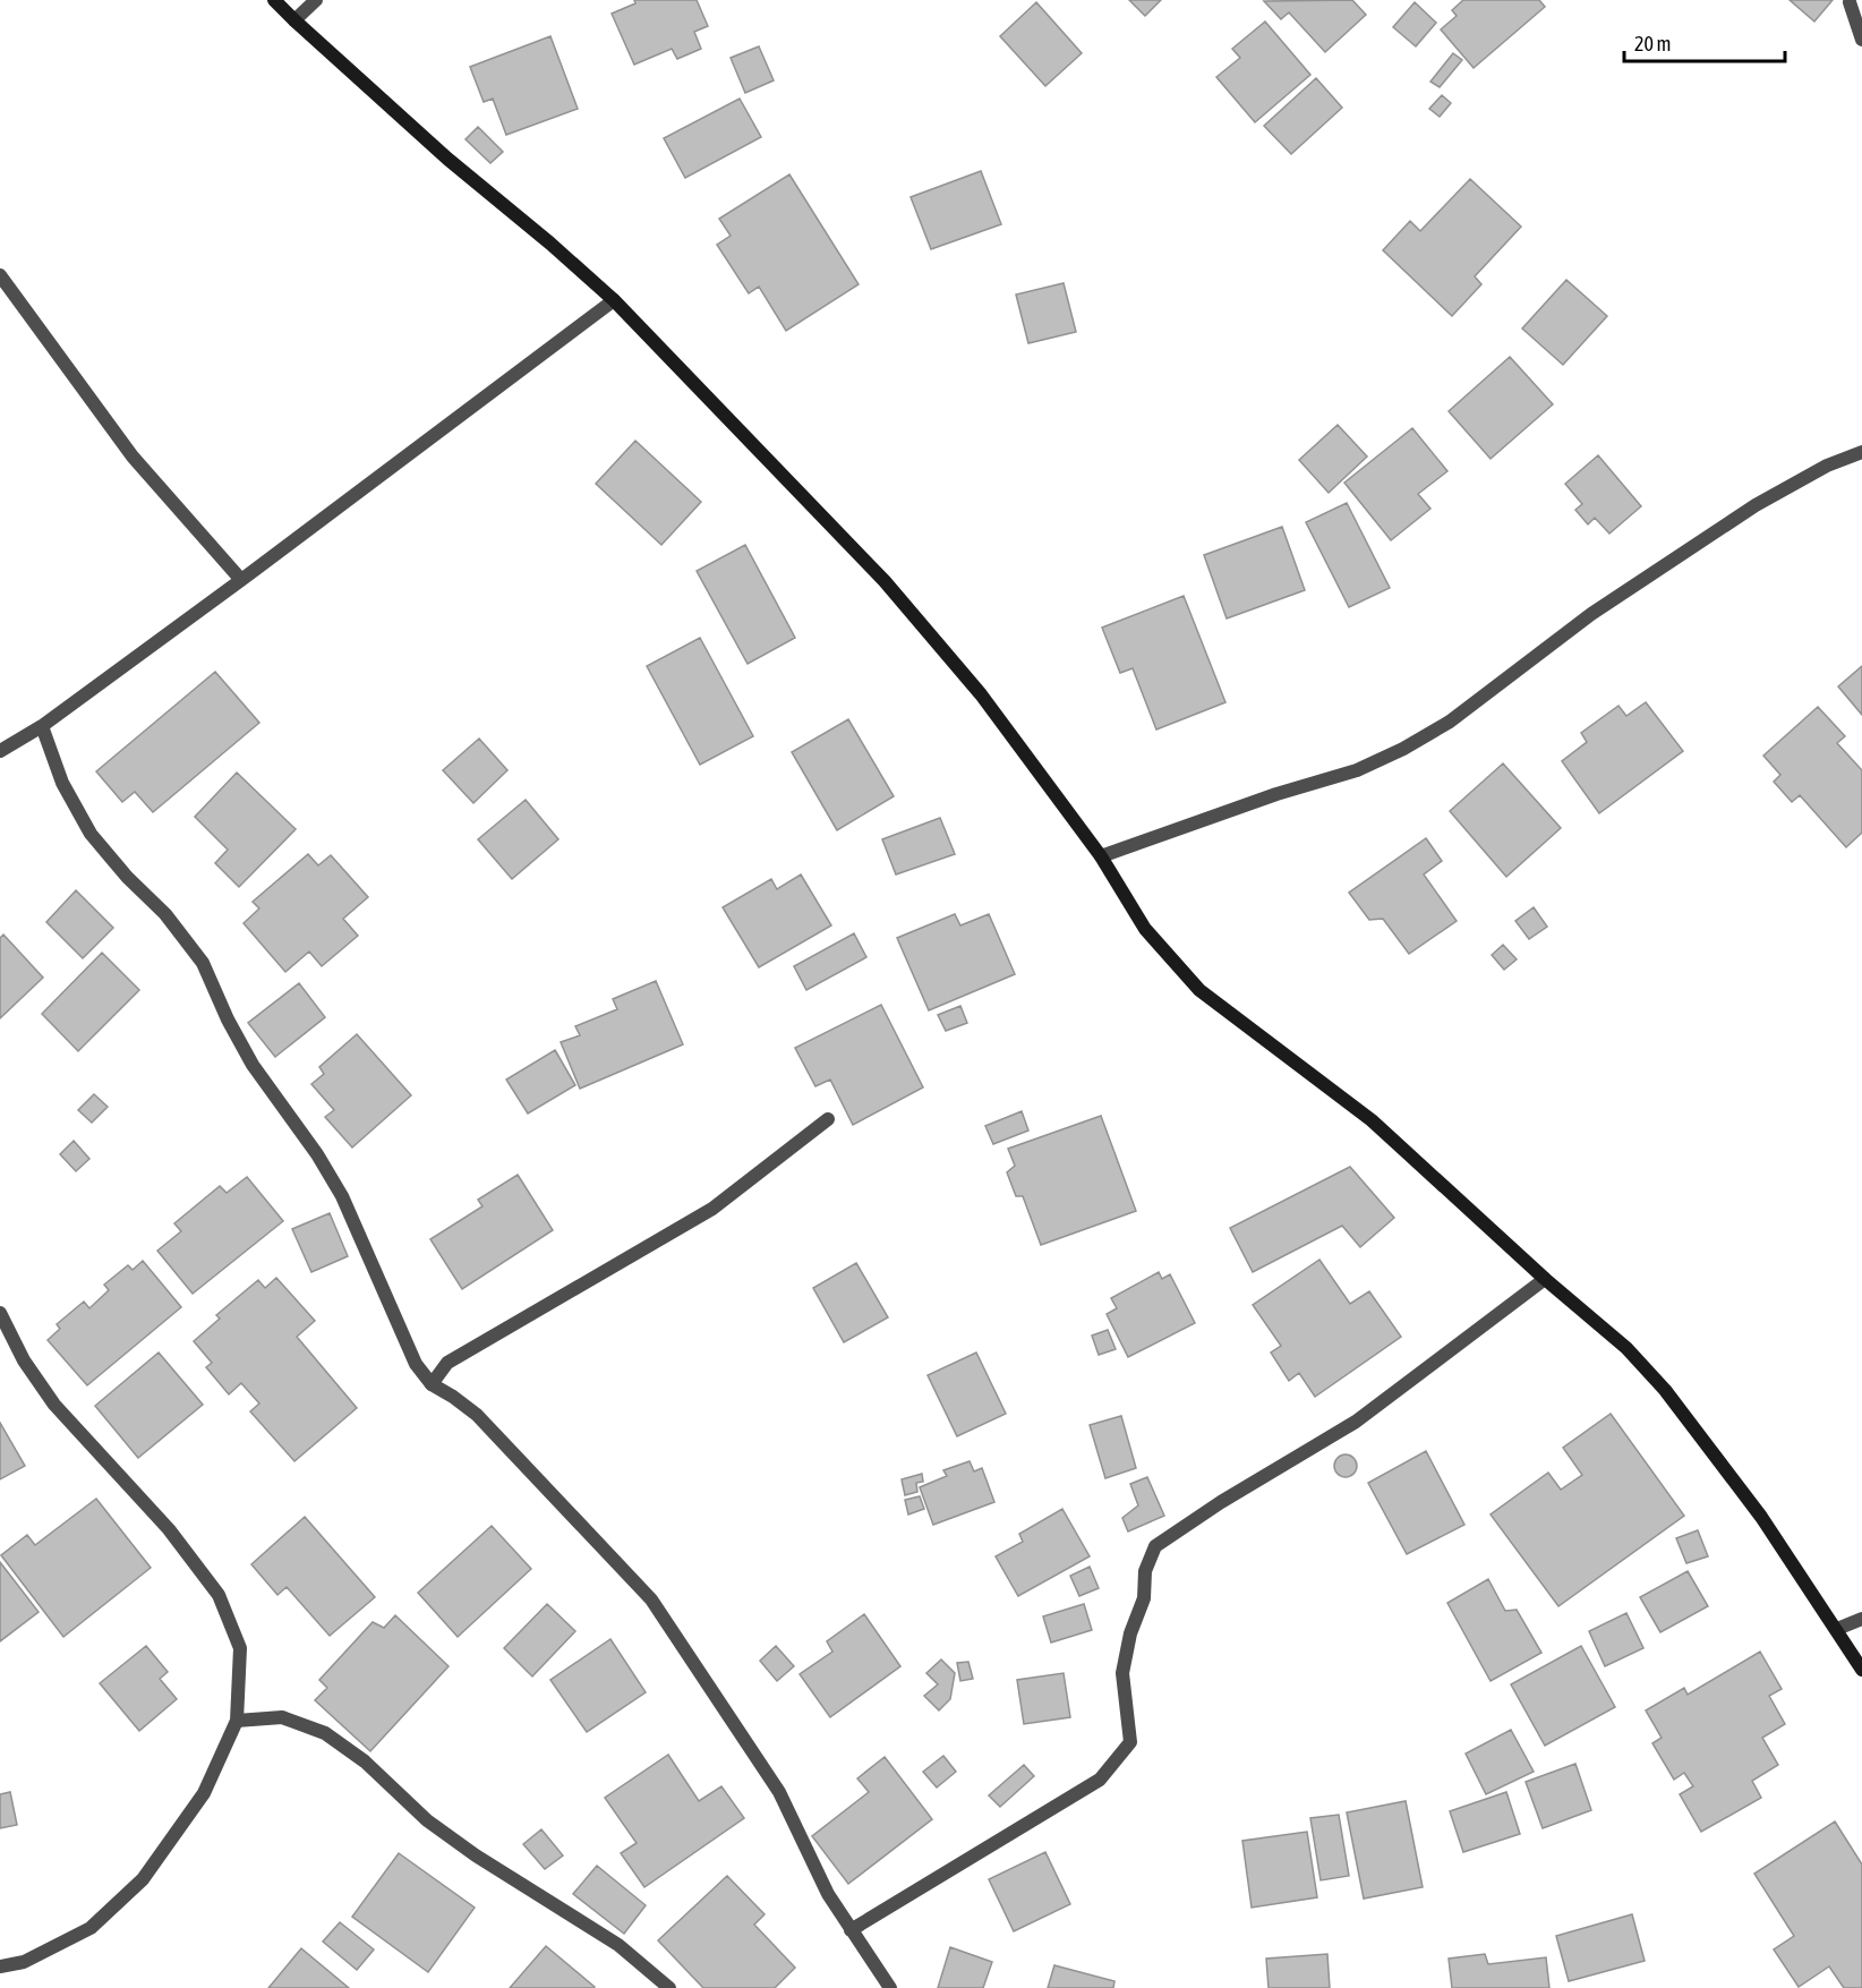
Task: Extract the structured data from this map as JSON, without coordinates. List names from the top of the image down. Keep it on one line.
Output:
{"scale_bar":"20 m"}
